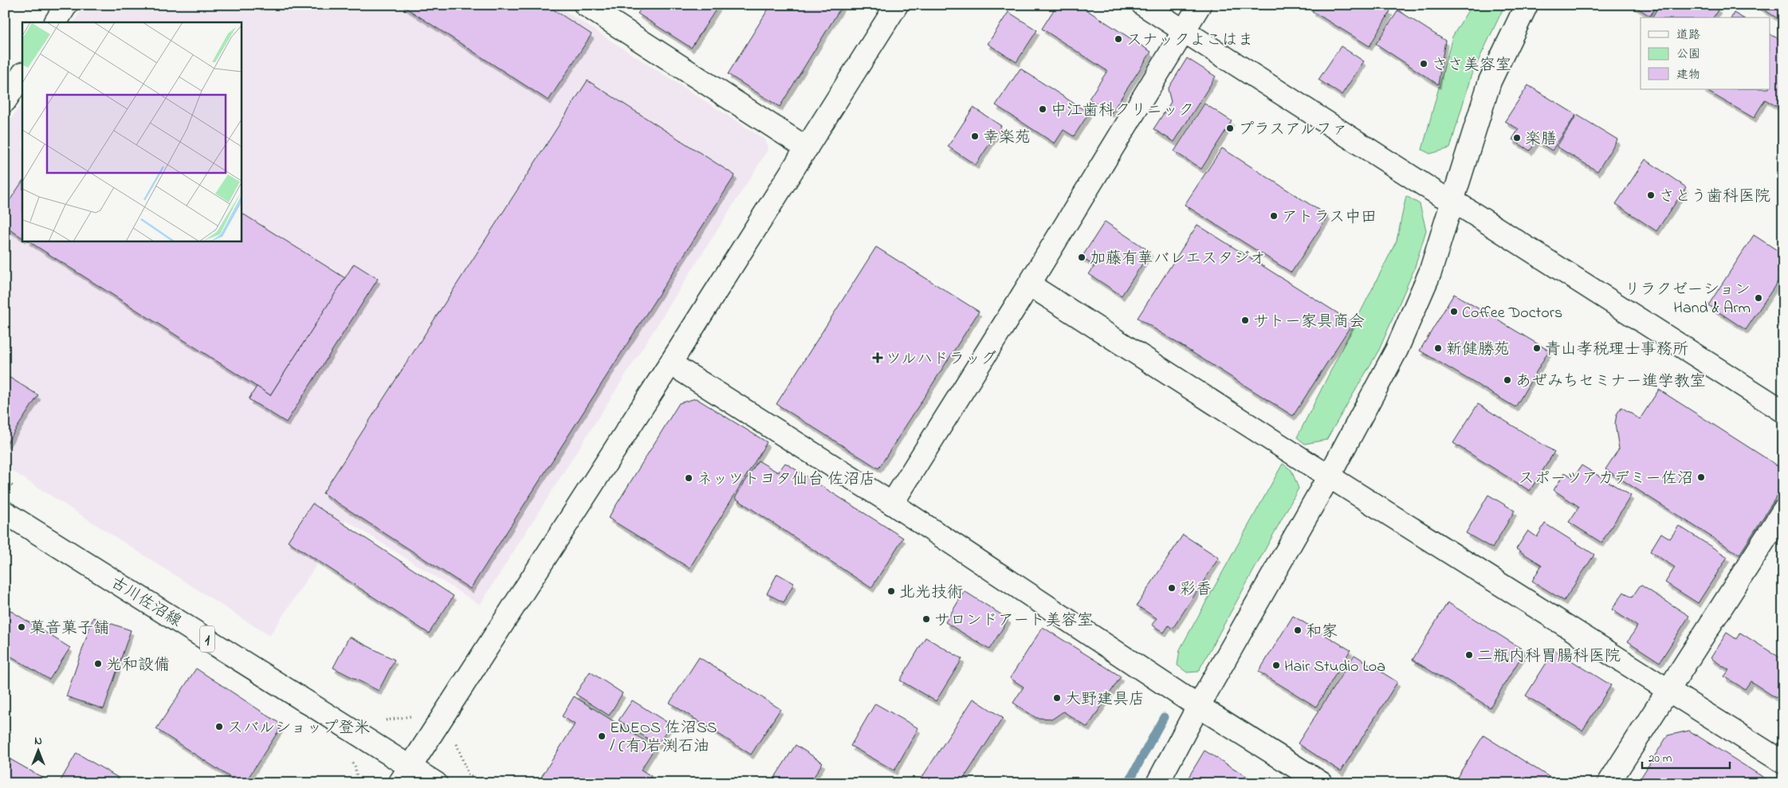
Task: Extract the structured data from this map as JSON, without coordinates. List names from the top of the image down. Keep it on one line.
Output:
{"streets":{"street":["古川佐沼線","1"]},"places":{"other":["スナックよこはま","ささ美容室","中江歯科クリニック","プラスアルファ","幸楽苑","楽膳","さとう歯科医院","アトラス中田","加藤有華バレエスタジオ","リラクゼーション Hand & Arm","Coffee Doctors","サトー家具商会","新健勝苑","青山孝税理士事務所","あぜみちセミナー進学教室","スポーツアカデミー佐沼","ネッツトヨタ仙台 佐沼店","彩香","北光技術","サロンドアート美容室","菓音菓子舗","和家","二瓶内科胃腸科医院","光和設備","Hair Studio Loa","大野建具店","スバルショップ登米","ENEOS 佐沼SS / (有)岩渕石油"],"health":["ツルハドラッグ"]},"legend":["道路","公園","建物"],"scale_bar":"20 m","north":"top"}
